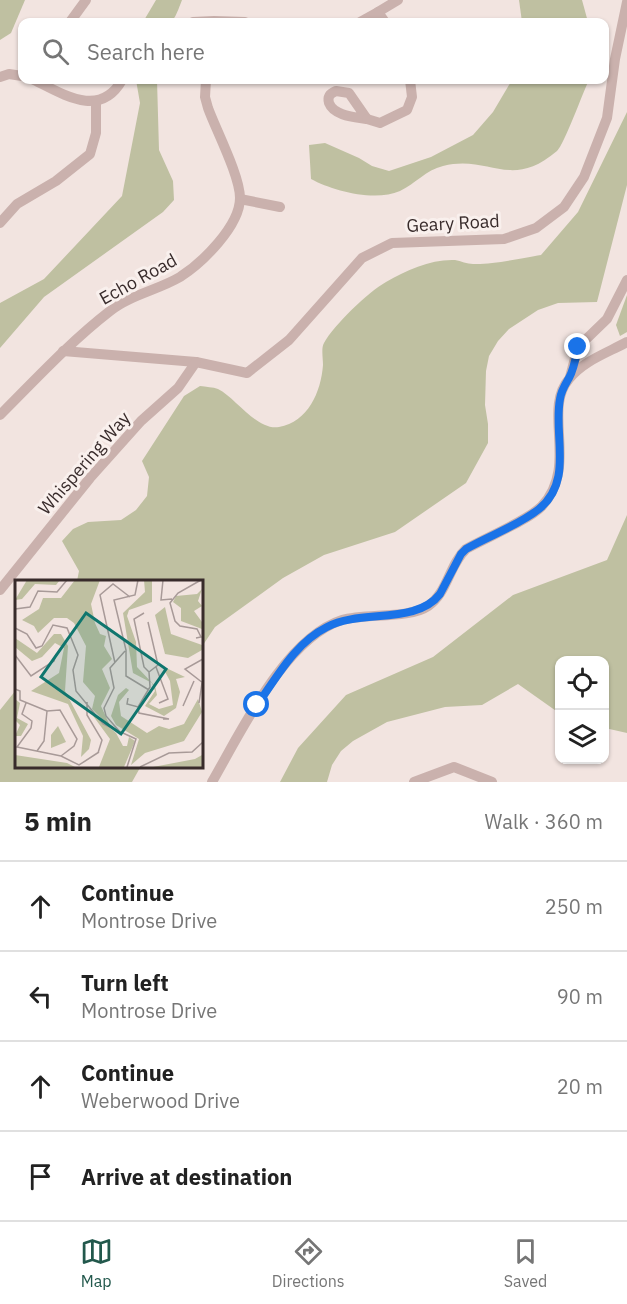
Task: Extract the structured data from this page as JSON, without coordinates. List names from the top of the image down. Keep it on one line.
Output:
{"streets":{"street":["Geary Road","Echo Road","Whispering Way"]},"crossings":[["Geary Road","Echo Road"],["Geary Road","Whispering Way"]],"page":{"search":"Search here","heading":["5 min","Walk · 360 m"],"list":[["Continue","Montrose Drive","250 m"],["Turn left","Montrose Drive","90 m"],["Continue","Weberwood Drive","20 m"],"Arrive at destination"],"nav":["Map","Directions","Saved"]}}
